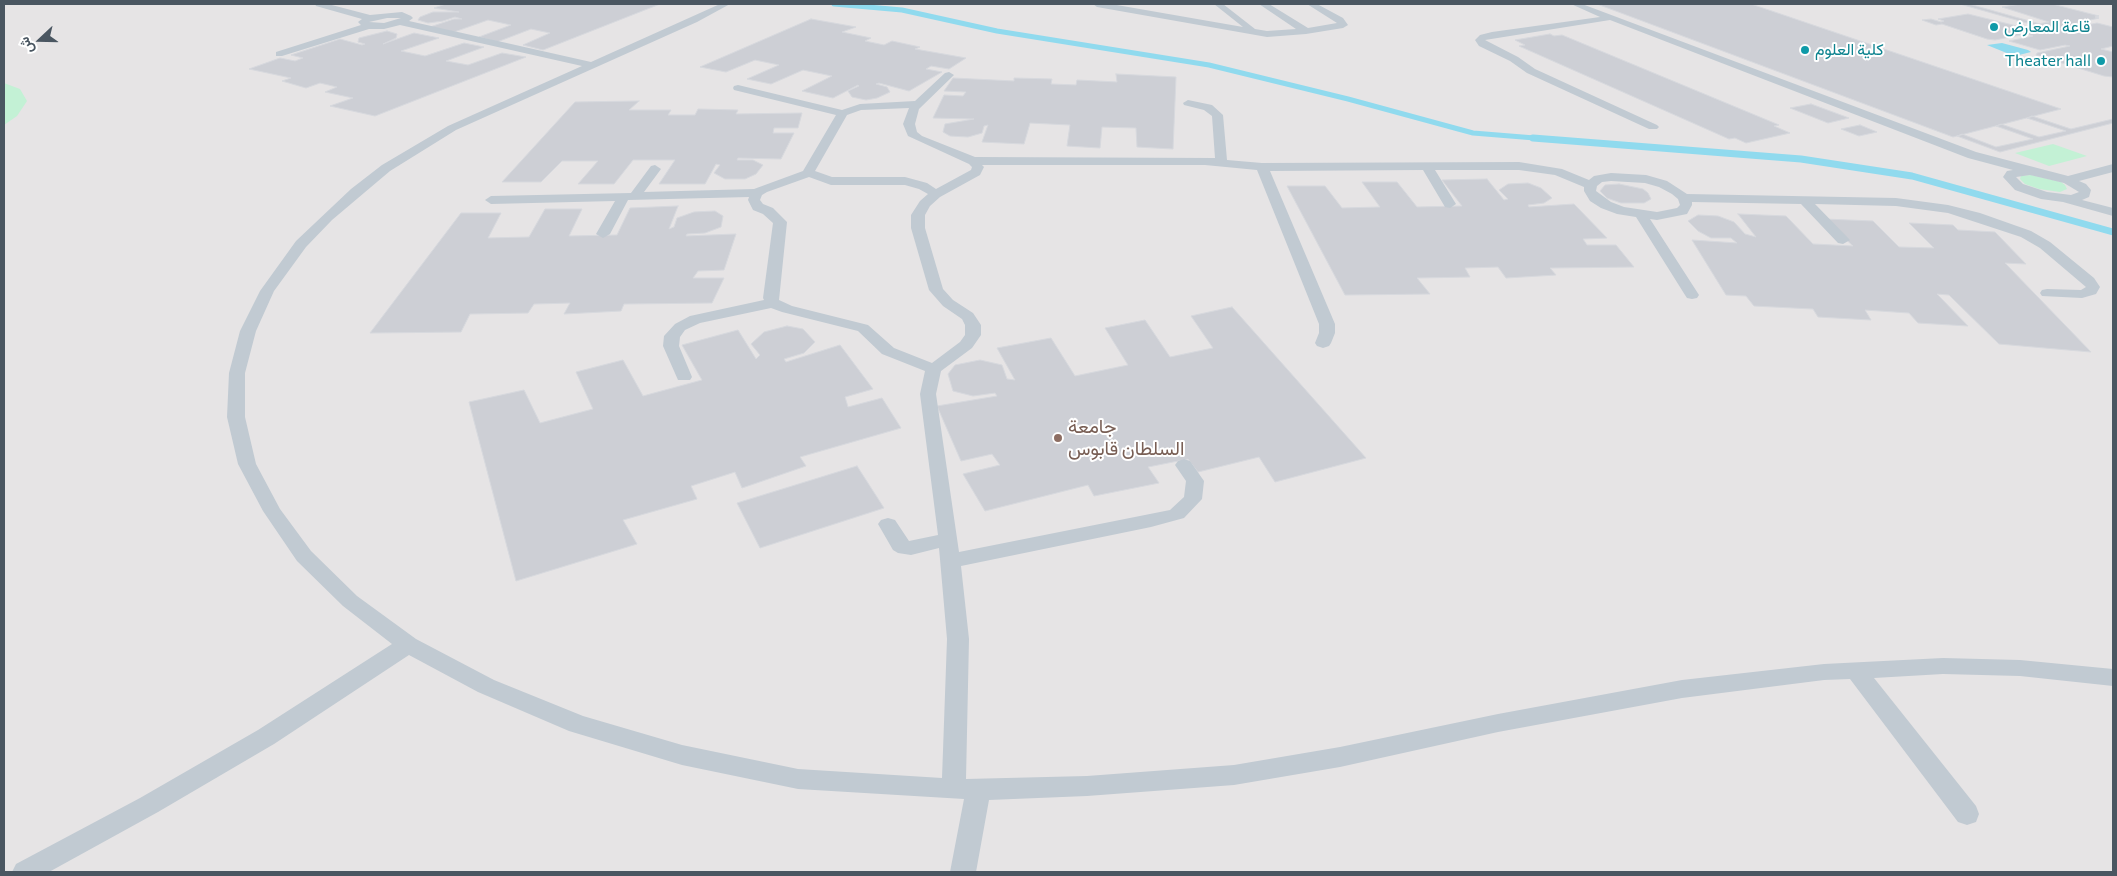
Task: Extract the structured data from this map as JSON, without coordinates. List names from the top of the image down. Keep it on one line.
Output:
{"places":["قاعة المعارض","كلية العلوم","Theater hall","جامعة السلطان قابوس"],"north":"left"}
